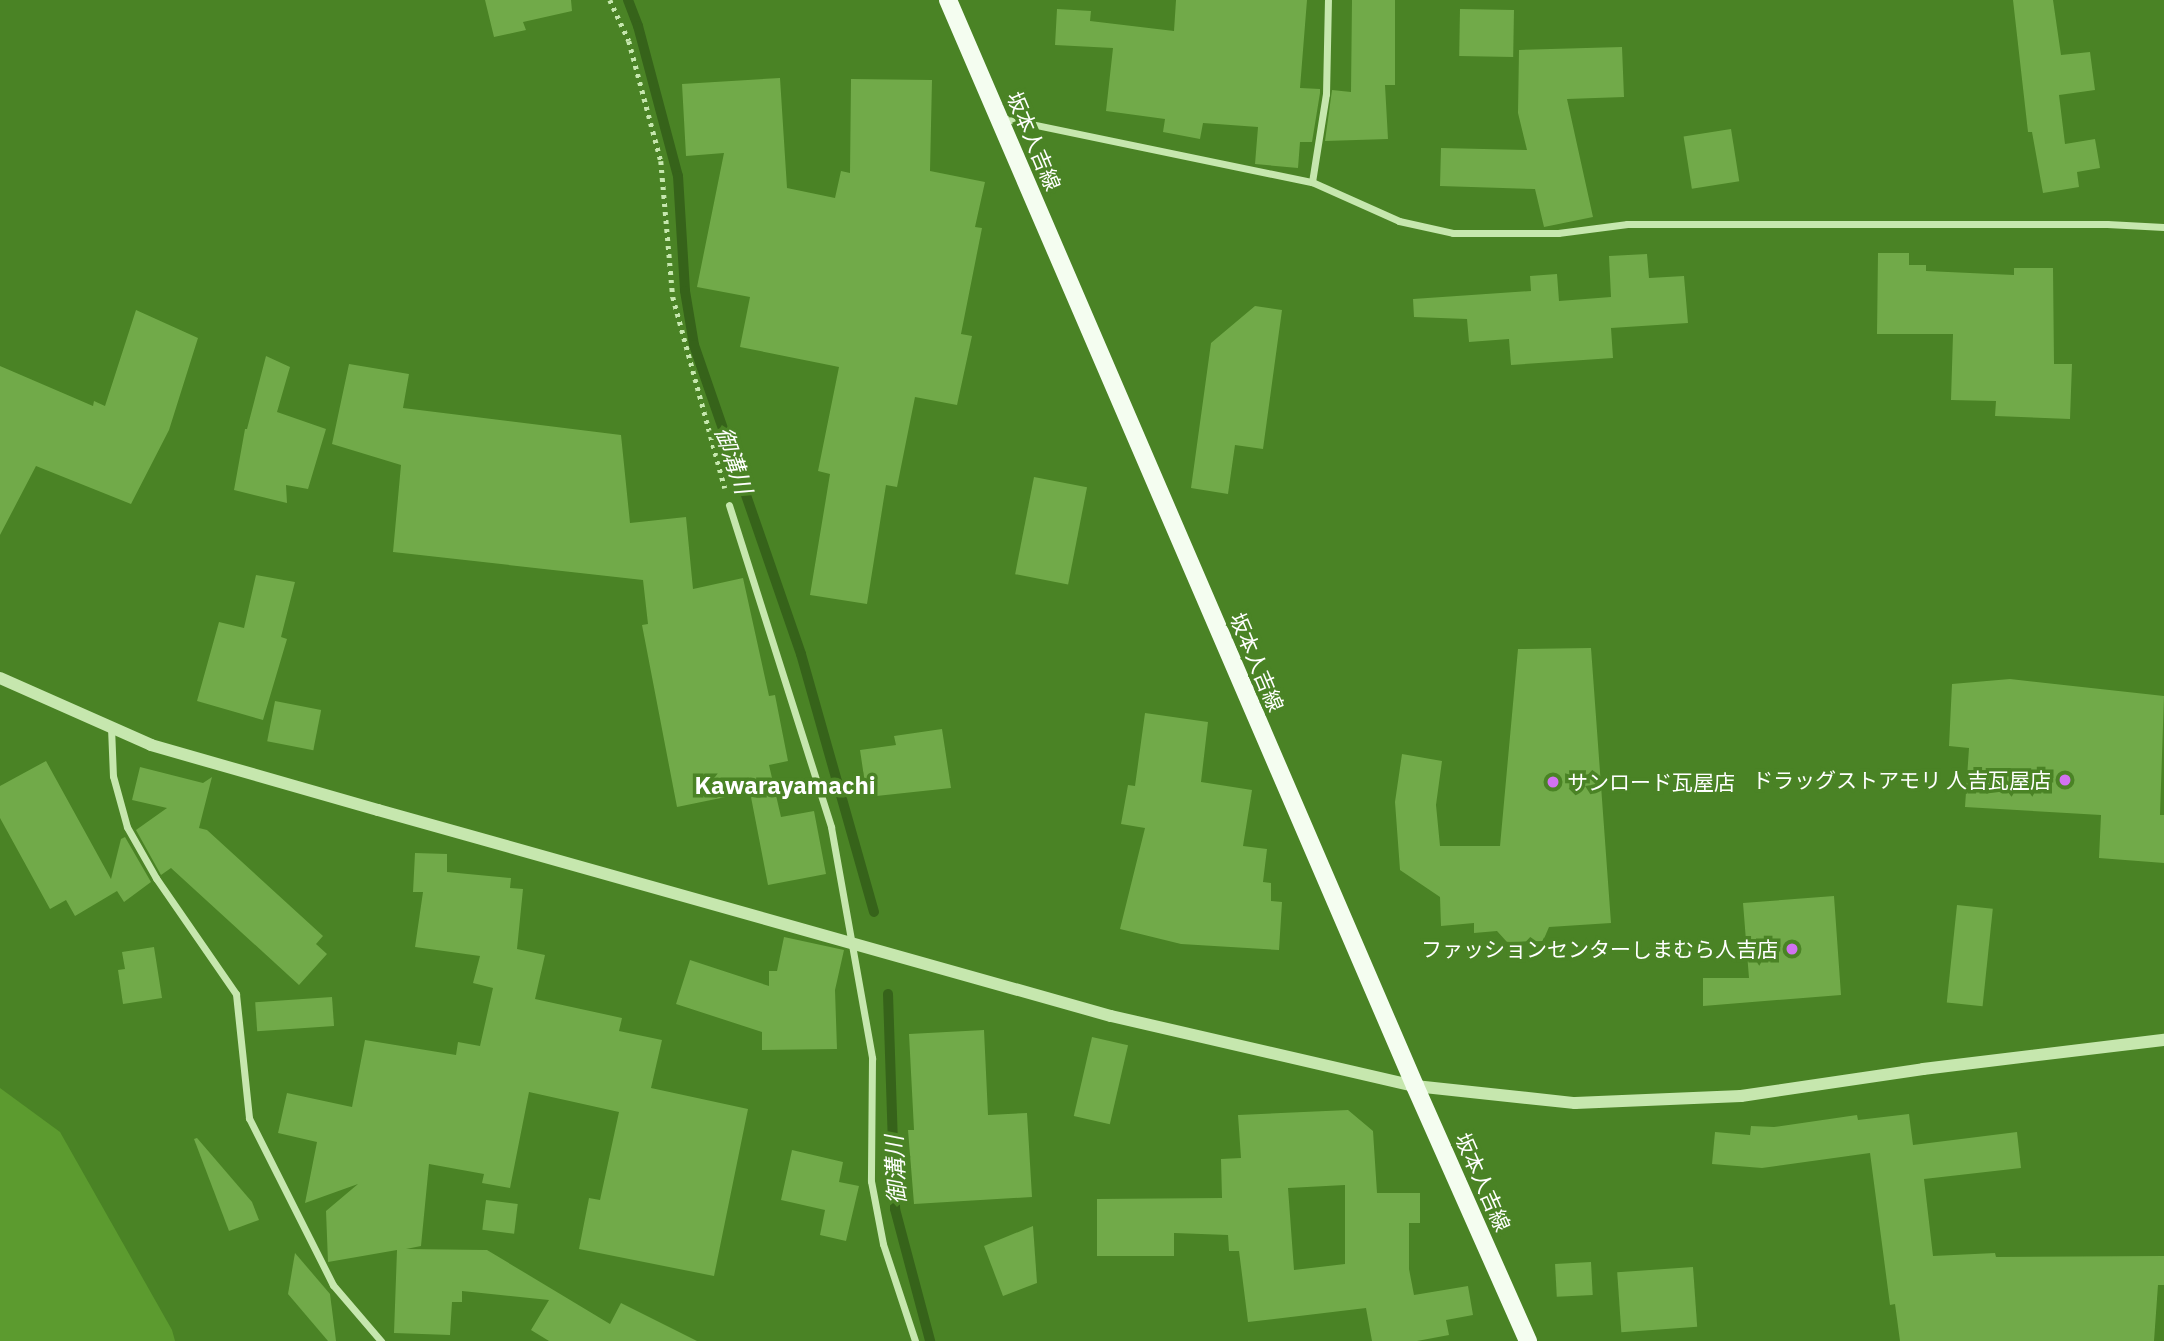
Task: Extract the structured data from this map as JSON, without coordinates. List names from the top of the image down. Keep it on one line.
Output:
{"streets":{"main road":["坂本人吉線"]},"districts":["Kawarayamachi"],"water":["御溝川"],"places":["ドラッグストアモリ 人吉瓦屋店","サンロード瓦屋店","ファッションセンターしまむら人吉店"]}
